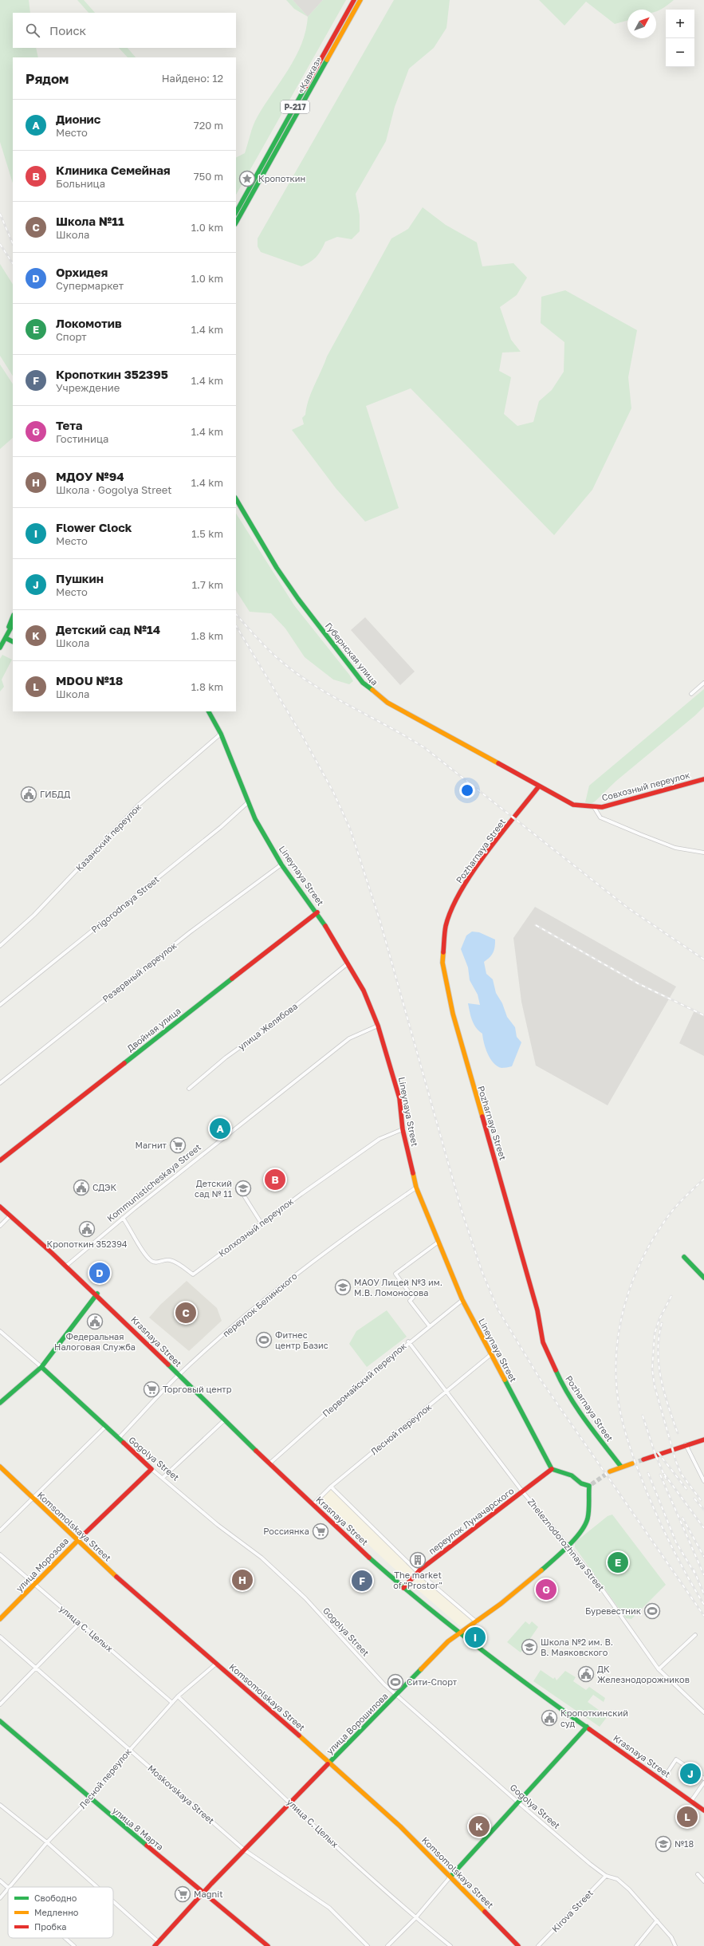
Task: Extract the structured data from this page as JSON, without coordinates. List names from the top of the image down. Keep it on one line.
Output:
{"streets":{"main road":["«Кавказ»","Р-217","Губернская улица","Совхозный переулок","Pozharnaya Street","Lineynaya Street","Двойная улица","Krasnaya Street","Gogolya Street","переулок Луначарского","Komsomolskaya Street","улица Морозова","улица Ворошилова","улица 8 Марта"],"street":["Казанский переулок","Prigorodnaya Street","Резервный переулок","улица Желябова","Kommunisticheskaya Street","Колхозный переулок","переулок Белинского","Первомайский переулок","Лесной переулок","Zheleznodorozhnaya Street","улица С. Целых","Moskovskaya Street","Kirova Street"]},"crossings":[["Губернская улица","Совхозный переулок"],["Губернская улица","Pozharnaya Street"],["Совхозный переулок","Pozharnaya Street"],["Казанский переулок","Lineynaya Street"],["Lineynaya Street","Prigorodnaya Street"],["Lineynaya Street","Резервный переулок"],["Lineynaya Street","улица Желябова"],["Lineynaya Street","Двойная улица"],["Lineynaya Street","Kommunisticheskaya Street"],["Lineynaya Street","Колхозный переулок"],["Lineynaya Street","переулок Белинского"],["Lineynaya Street","Первомайский переулок"],["Lineynaya Street","Лесной переулок"],["Lineynaya Street","переулок Луначарского"],["Lineynaya Street","улица Ворошилова"],["Kommunisticheskaya Street","Колхозный переулок"],["Kommunisticheskaya Street","Krasnaya Street"],["переулок Белинского","Krasnaya Street"],["переулок Белинского","Gogolya Street"],["Krasnaya Street","Первомайский переулок"],["Krasnaya Street","Лесной переулок"],["Krasnaya Street","переулок Луначарского"],["Krasnaya Street","улица Ворошилова"],["Первомайский переулок","Zheleznodorozhnaya Street"],["Лесной переулок","Komsomolskaya Street"],["Лесной переулок","Zheleznodorozhnaya Street"],["Лесной переулок","улица С. Целых"],["Лесной переулок","Moskovskaya Street"],["Лесной переулок","улица 8 Марта"],["Gogolya Street","улица Морозова"],["Gogolya Street","улица Ворошилова"],["Gogolya Street","Kirova Street"],["переулок Луначарского","Zheleznodorozhnaya Street"],["переулок Луначарского","улица Ворошилова"],["Komsomolskaya Street","улица Морозова"],["Komsomolskaya Street","улица Ворошилова"],["Zheleznodorozhnaya Street","улица Ворошилова"],["улица Морозова","улица С. Целых"],["улица С. Целых","улица Ворошилова"],["улица Ворошилова","Moskovskaya Street"],["улица Ворошилова","улица 8 Марта"]],"places":{"place":["Кропоткин"],"public building":["ГИБДД","СДЭК","Кропоткин 352394","Федеральная Налоговая Служба","ДК Железнодорожников","Кропоткинский суд"],"supermarket":["Магнит","Торговый центр","Россиянка","Magnit"],"school or university":["Детский сад № 11","МАОУ Лицей №3 им. М.В. Ломоносова","Школа №2 им. В. В. Маяковского","№18"],"sports":["Фитнес центр Базис","Буревестник","Сити-Спорт"],"building":["The market of \"Prostor\""]},"legend":["Свободно","Медленно","Пробка"],"north":"top right","page":{"map_buttons":["+","−"],"search":"Поиск","heading":["Рядом","Найдено: 12"],"list":[{"mark":"A","name":"Дионис","note":"Место","value":"720 m"},{"mark":"B","name":"Клиника Семейная","note":"Больница","value":"750 m"},{"mark":"C","name":"Школа №11","note":"Школа","value":"1.0 km"},{"mark":"D","name":"Орхидея","note":"Супермаркет","value":"1.0 km"},{"mark":"E","name":"Локомотив","note":"Спорт","value":"1.4 km"},{"mark":"F","name":"Кропоткин 352395","note":"Учреждение","value":"1.4 km"},{"mark":"G","name":"Тета","note":"Гостиница","value":"1.4 km"},{"mark":"H","name":"МДОУ №94","note":"Школа · Gogolya Street","value":"1.4 km"},{"mark":"I","name":"Flower Clock","note":"Место","value":"1.5 km"},{"mark":"J","name":"Пушкин","note":"Место","value":"1.7 km"},{"mark":"K","name":"Детский сад №14","note":"Школа","value":"1.8 km"},{"mark":"L","name":"MDOU №18","note":"Школа","value":"1.8 km"}],"pins":["A","B","D","C","E","H","F","G","I","J","L","K"]}}
